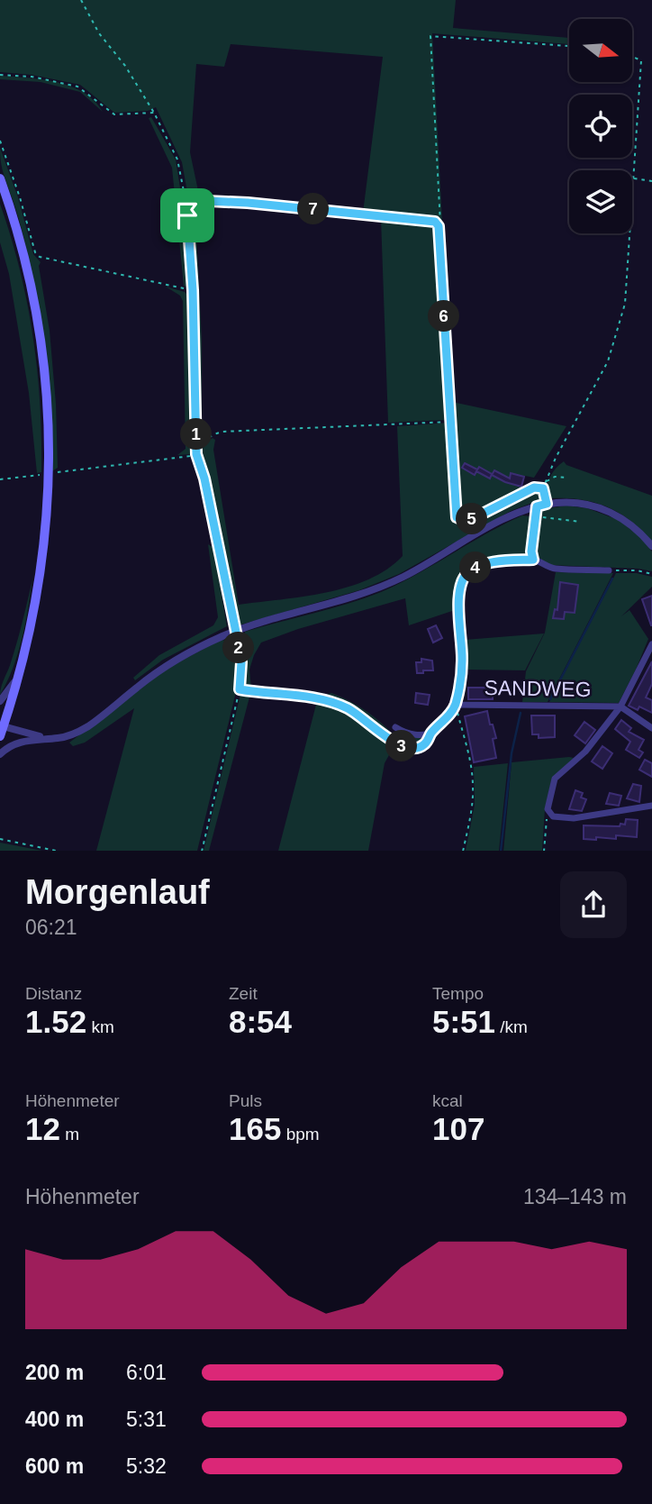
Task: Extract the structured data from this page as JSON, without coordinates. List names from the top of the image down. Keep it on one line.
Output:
{"streets":{"street":["SANDWEG"]},"north":"right","page":{"pins":["7","6","1","5","4","2","3"],"heading":["Morgenlauf","06:21"],"stats":[["Distanz","1.52 km"],["Zeit","8:54"],["Tempo","5:51 /km"],["Höhenmeter","12 m"],["Puls","165 bpm"],["kcal","107"]],"chart":["Höhenmeter","134–143 m"],"list":[{"name":"200 m","note":"6:01"},{"name":"400 m","note":"5:31"},{"name":"600 m","note":"5:32"}]}}
